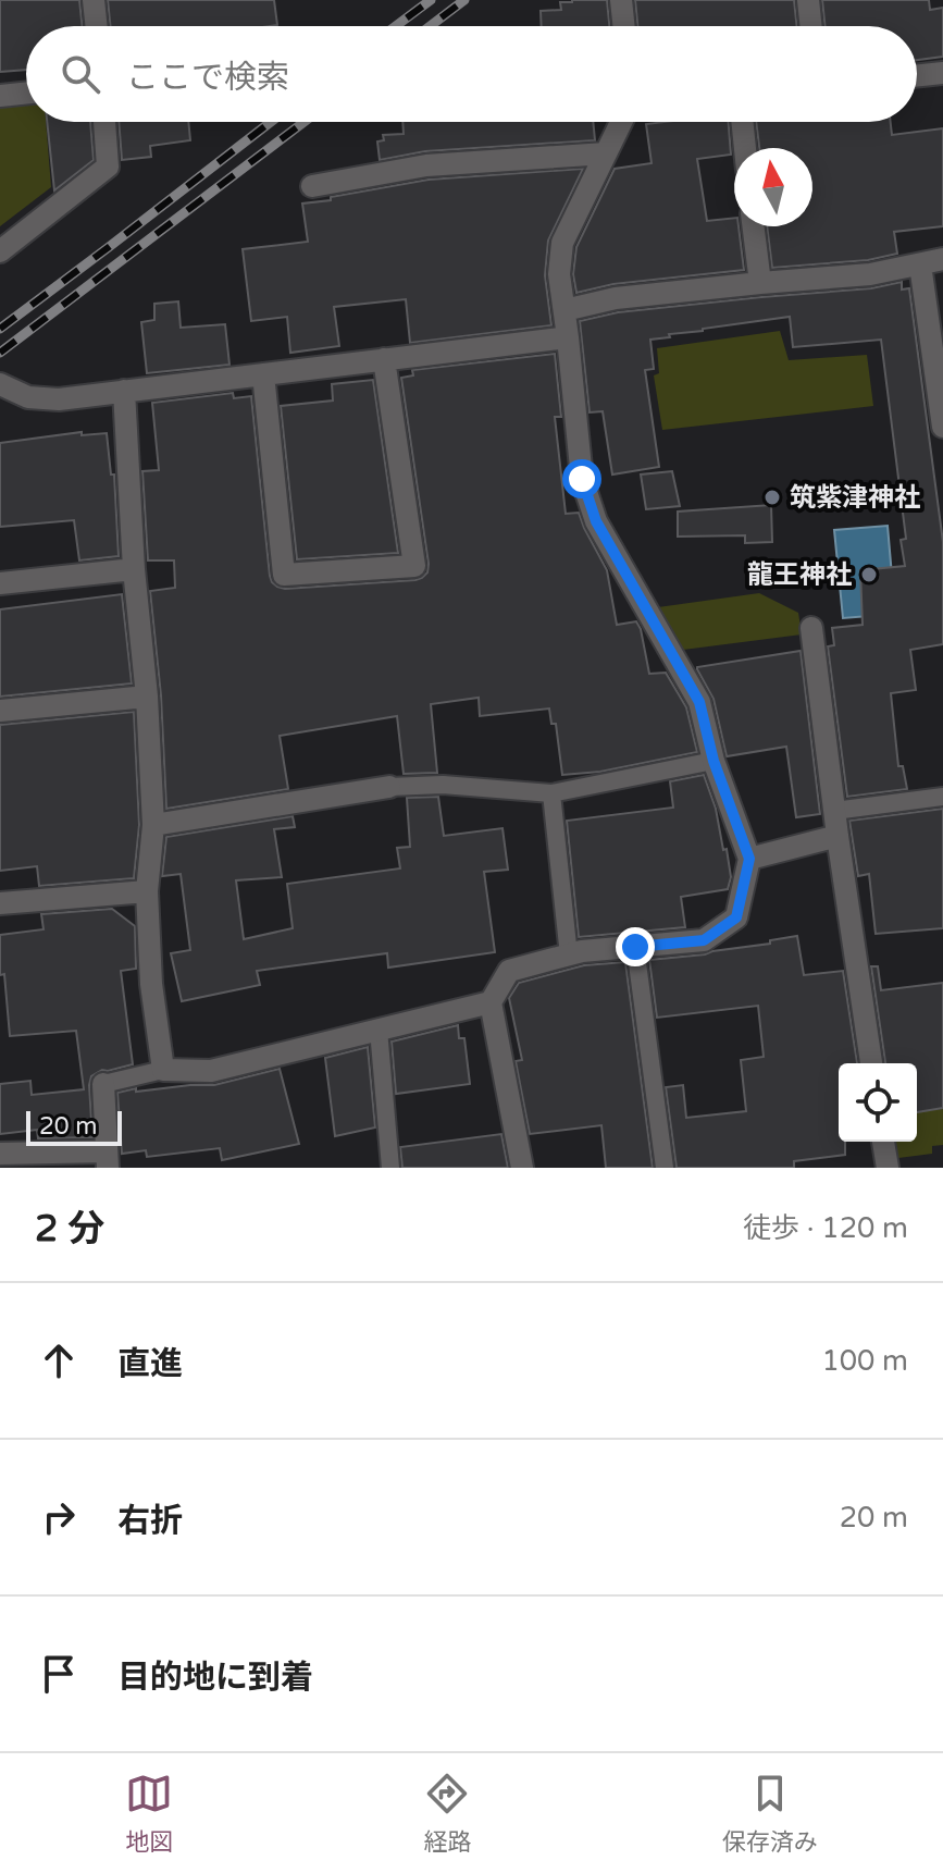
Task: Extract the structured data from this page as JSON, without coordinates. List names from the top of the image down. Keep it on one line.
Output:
{"places":["筑紫津神社","龍王神社"],"scale_bar":"20 m","north":"top","page":{"search":"ここで検索","scale":"20 m","heading":["2 分","徒歩 · 120 m"],"list":[["直進","100 m"],["右折","20 m"],"目的地に到着"],"nav":["地図","経路","保存済み"]}}
